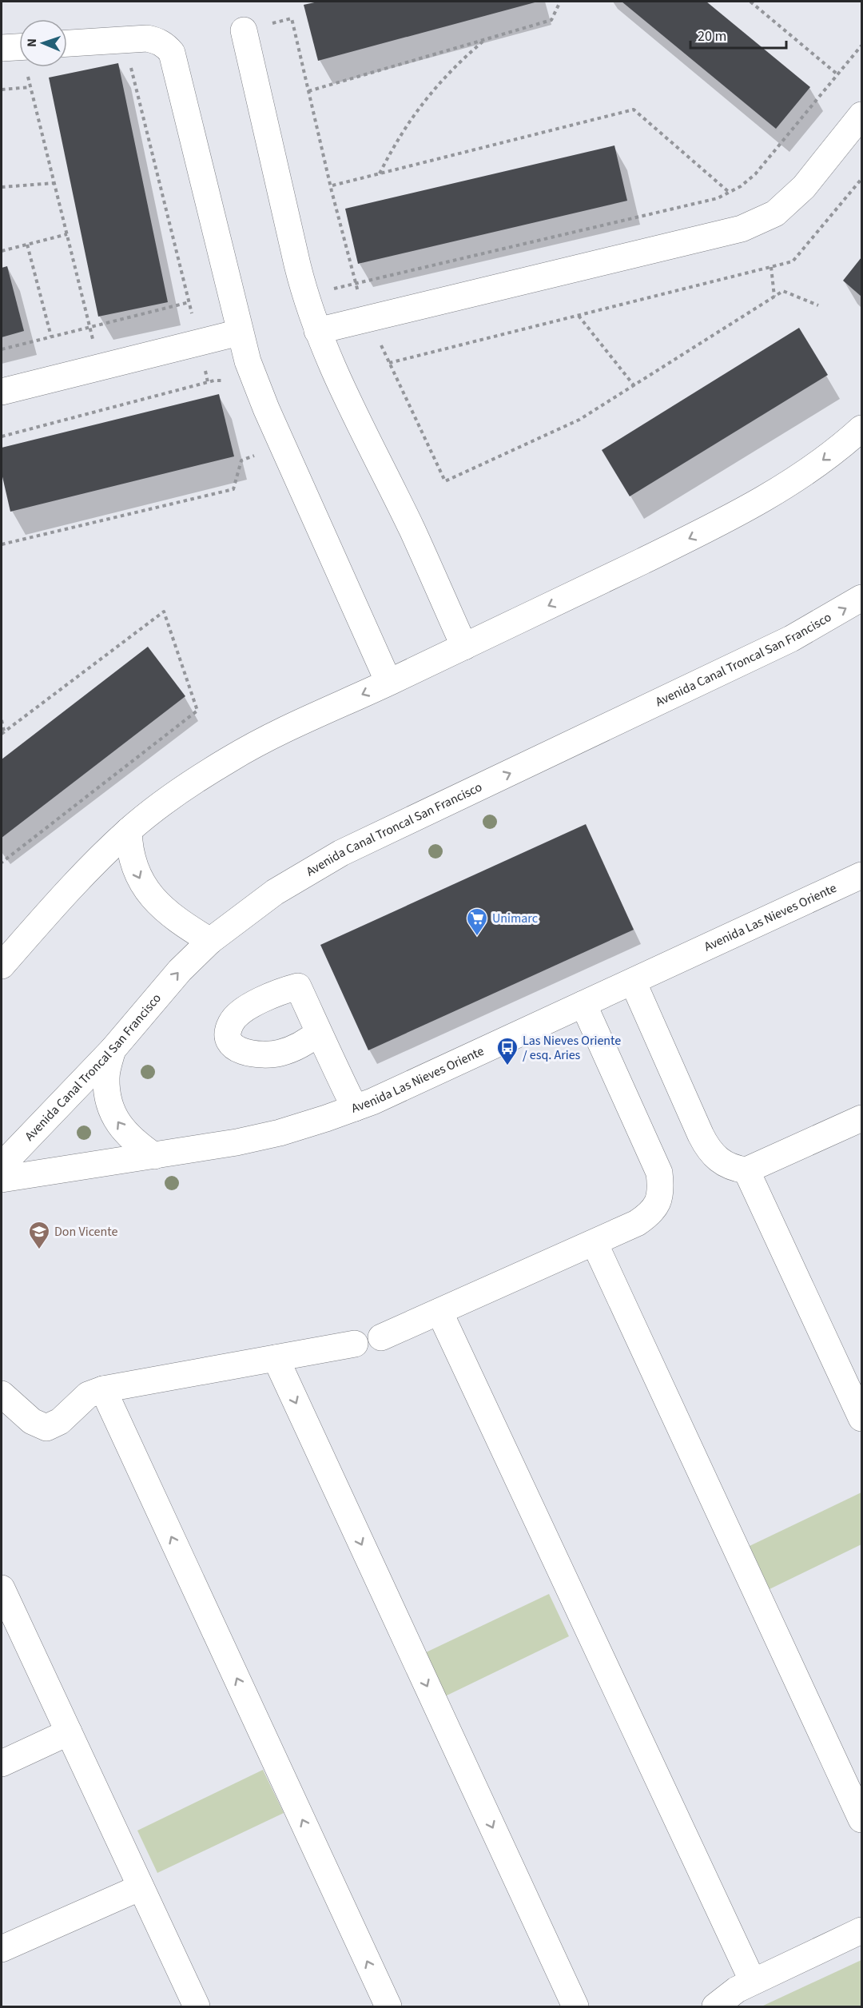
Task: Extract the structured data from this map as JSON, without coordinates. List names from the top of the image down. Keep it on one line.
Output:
{"streets":{"street":["Avenida Canal Troncal San Francisco","Avenida Las Nieves Oriente"]},"places":{"supermarket":["Unimarc"],"bus stop":["Las Nieves Oriente / esq. Aries"],"school or university":["Don Vicente"]},"scale_bar":"20 m","north":"left"}
